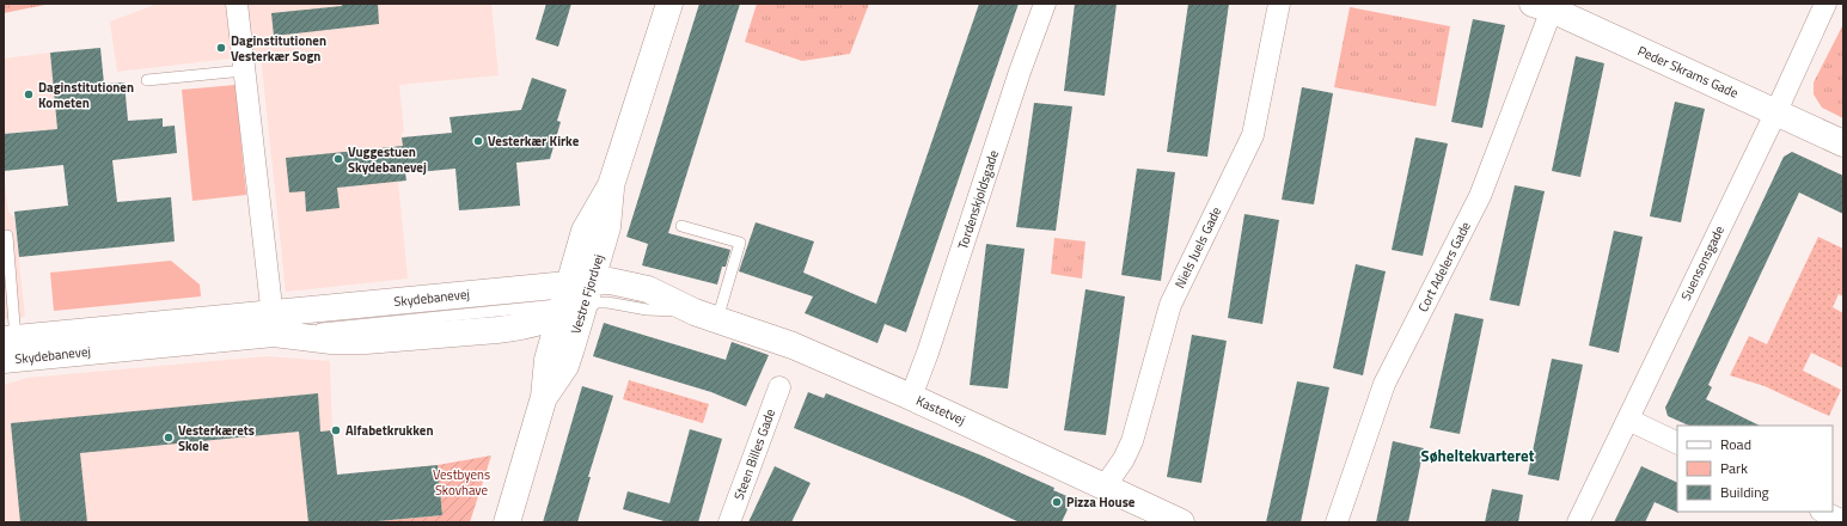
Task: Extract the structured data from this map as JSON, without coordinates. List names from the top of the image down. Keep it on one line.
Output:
{"streets":{"street":["Peder Skrams Gade","Tordenskjoldsgade","Niels Juels Gade","Suensonsgade","Cort Adelers Gade","Vestre Fjordvej","Skydebanevej","Kastetvej","Steen Billes Gade"]},"crossings":[["Peder Skrams Gade","Suensonsgade"],["Peder Skrams Gade","Cort Adelers Gade"],["Tordenskjoldsgade","Kastetvej"],["Niels Juels Gade","Kastetvej"],["Vestre Fjordvej","Skydebanevej"],["Vestre Fjordvej","Kastetvej"],["Skydebanevej","Kastetvej"]],"districts":["Søheltekvarteret"],"parks":["Vestbyens Skovhave"],"places":["Daginstitutionen Vesterkær Sogn","Daginstitutionen Kometen","Vesterkær Kirke","Vuggestuen Skydebanevej","Alfabetkrukken","Vesterkærets Skole","Pizza House"],"legend":["Road","Park","Building"]}
